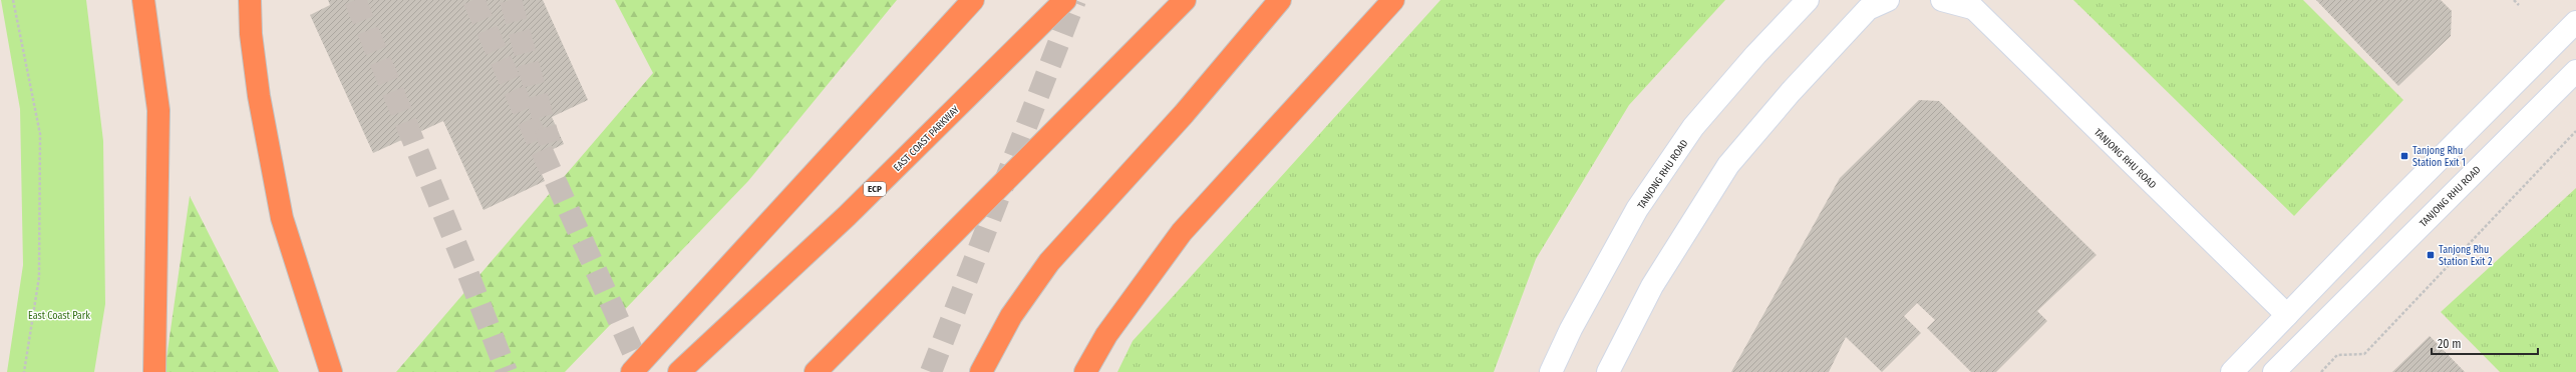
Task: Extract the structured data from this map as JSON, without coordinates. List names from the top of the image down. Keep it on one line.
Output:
{"streets":{"highway":["EAST COAST PARKWAY","ECP"],"street":["TANJONG RHU ROAD"]},"parks":["East Coast Park"],"places":{"transit":["Tanjong Rhu Station Exit 1","Tanjong Rhu Station Exit 2"]},"scale_bar":"20 m"}
